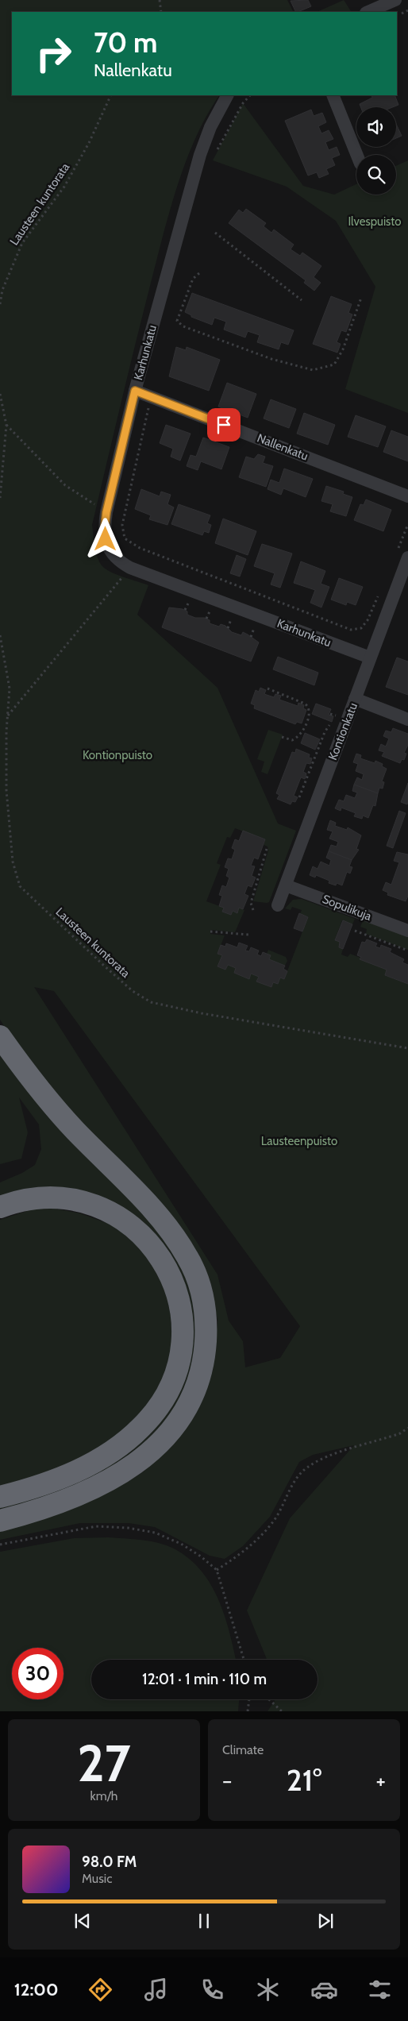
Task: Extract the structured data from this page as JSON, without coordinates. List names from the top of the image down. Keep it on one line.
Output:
{"streets":{"street":["Karhunkatu","Nallenkatu","Kontionkatu","Sopulikuja"],"path":["Lausteen kuntorata"]},"crossings":[["Karhunkatu","Nallenkatu"],["Karhunkatu","Kontionkatu"],["Kontionkatu","Sopulikuja"]],"parks":["Ilvespuisto","Kontionpuisto","Lausteenpuisto"],"page":{"turn":["70 m","Nallenkatu"],"limit":"30","trip":"12:01 · 1 min · 110 m","tile":[["27","km/h"],"Climate"],"heat":["−","21°","+"],"song":["98.0 FM","Music"],"tabs":"12:00"}}
